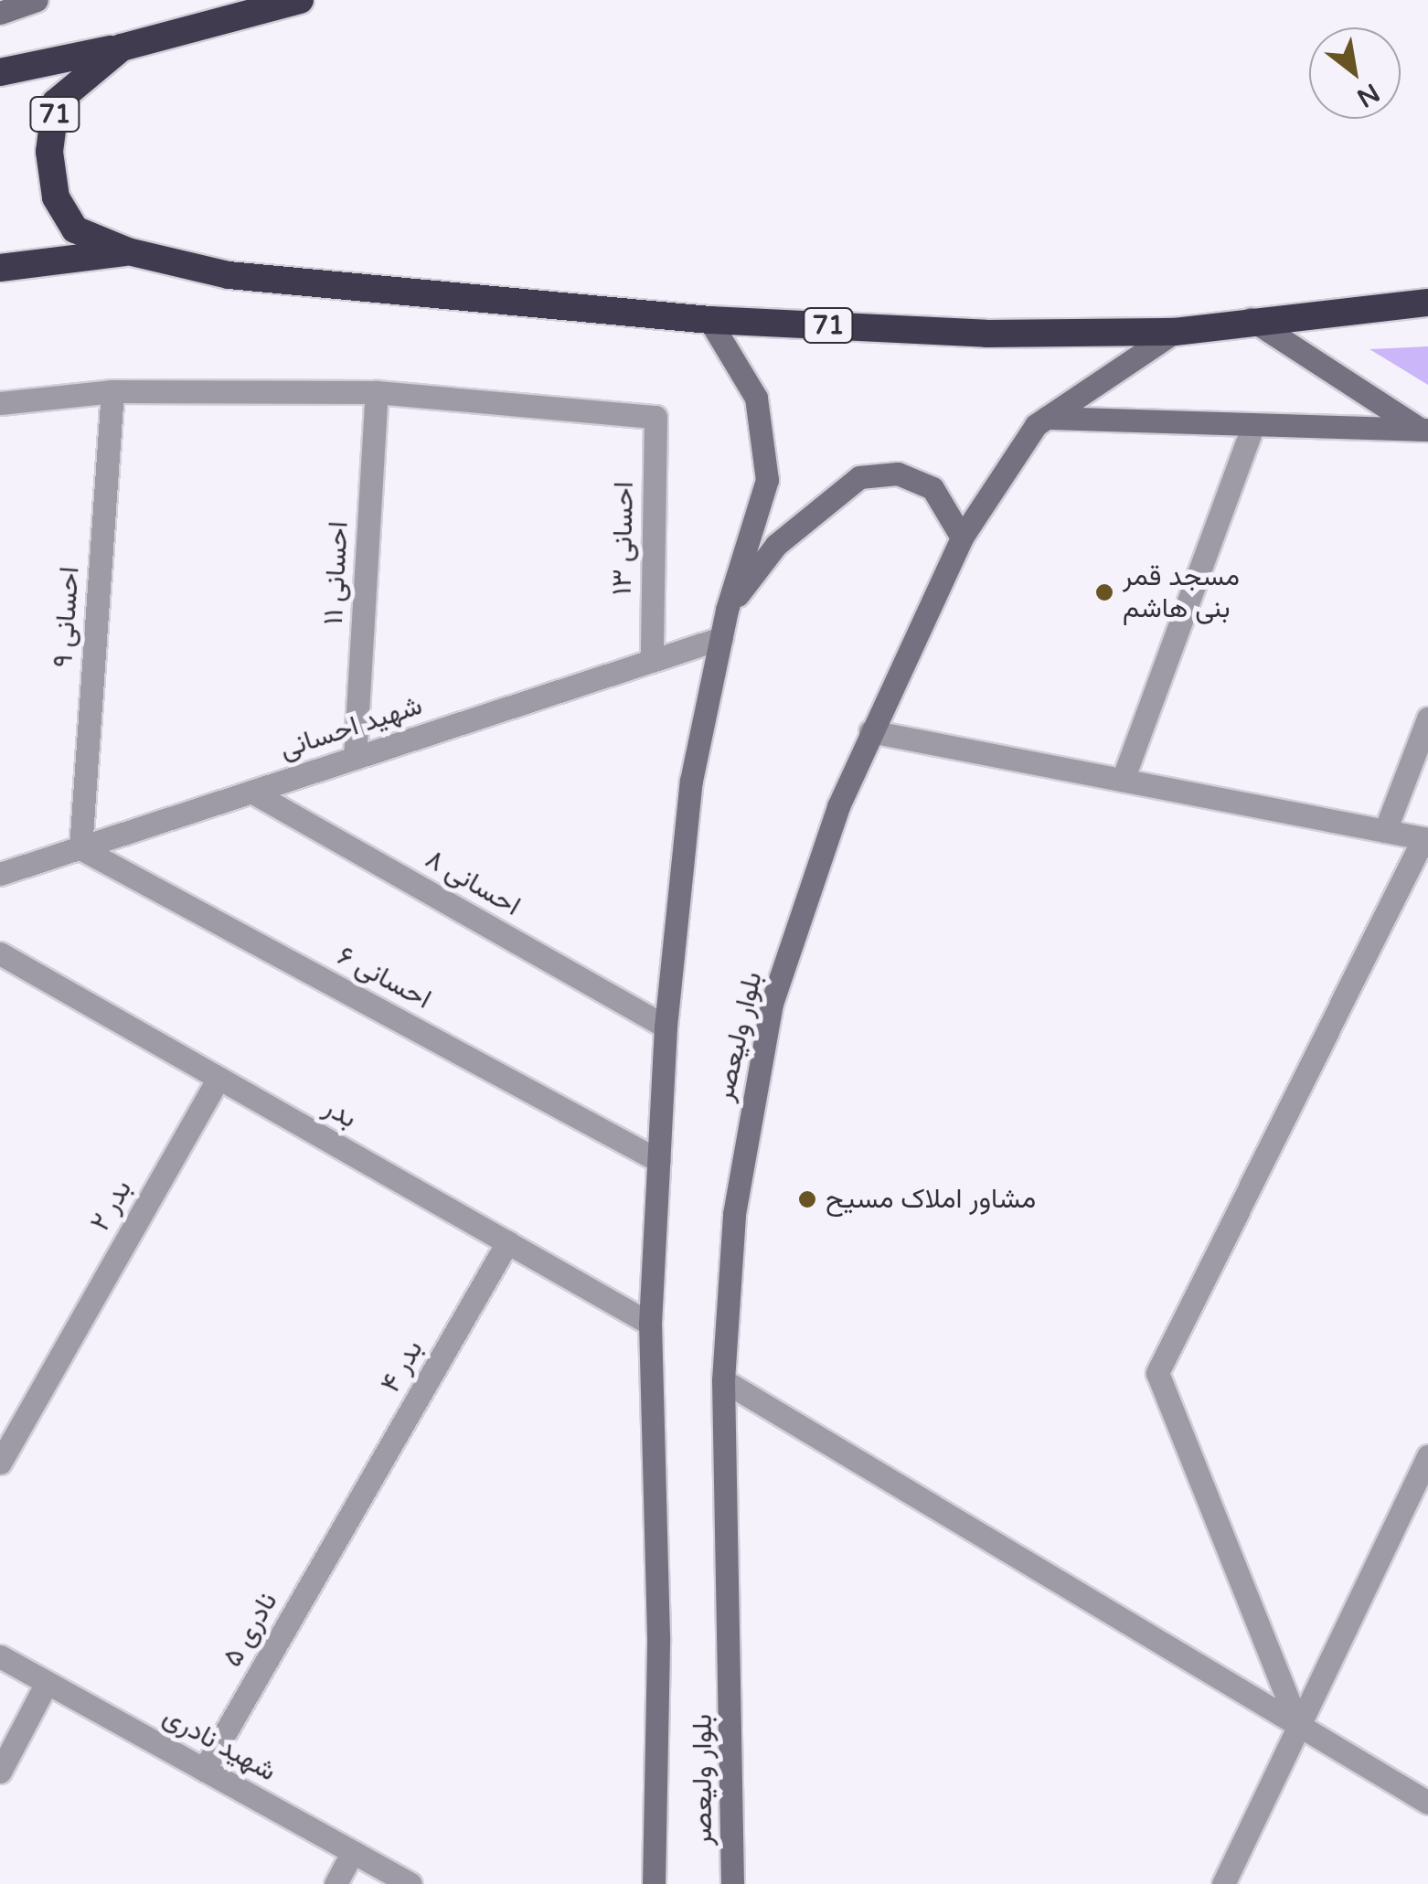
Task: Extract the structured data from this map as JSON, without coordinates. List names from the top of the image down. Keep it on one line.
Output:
{"streets":{"highway":["71"],"main road":["بلوار ولیعصر"],"street":["احسانی ۱۳","احسانی ۱۱","احسانی ۹","شهید احسانی","احسانی ۸","احسانی ۶","بدر","بدر ۲","بدر ۴","نادری ۵","شهید نادری"]},"crossings":[["71","بلوار ولیعصر"],["احسانی ۱۳","احسانی ۱۱"],["احسانی ۱۳","شهید احسانی"],["احسانی ۱۱","شهید احسانی"],["احسانی ۹","شهید احسانی"],["احسانی ۹","احسانی ۶"],["شهید احسانی","احسانی ۸"],["شهید احسانی","احسانی ۶"],["شهید احسانی","بلوار ولیعصر"],["احسانی ۸","بلوار ولیعصر"],["احسانی ۶","بلوار ولیعصر"],["بلوار ولیعصر","بدر"],["بدر","بدر ۲"],["بدر","بدر ۴"],["بدر ۴","نادری ۵"],["نادری ۵","شهید نادری"]],"places":["مسجد قمر بنی هاشم","مشاور املاک مسیح"],"north":"bottom right"}
